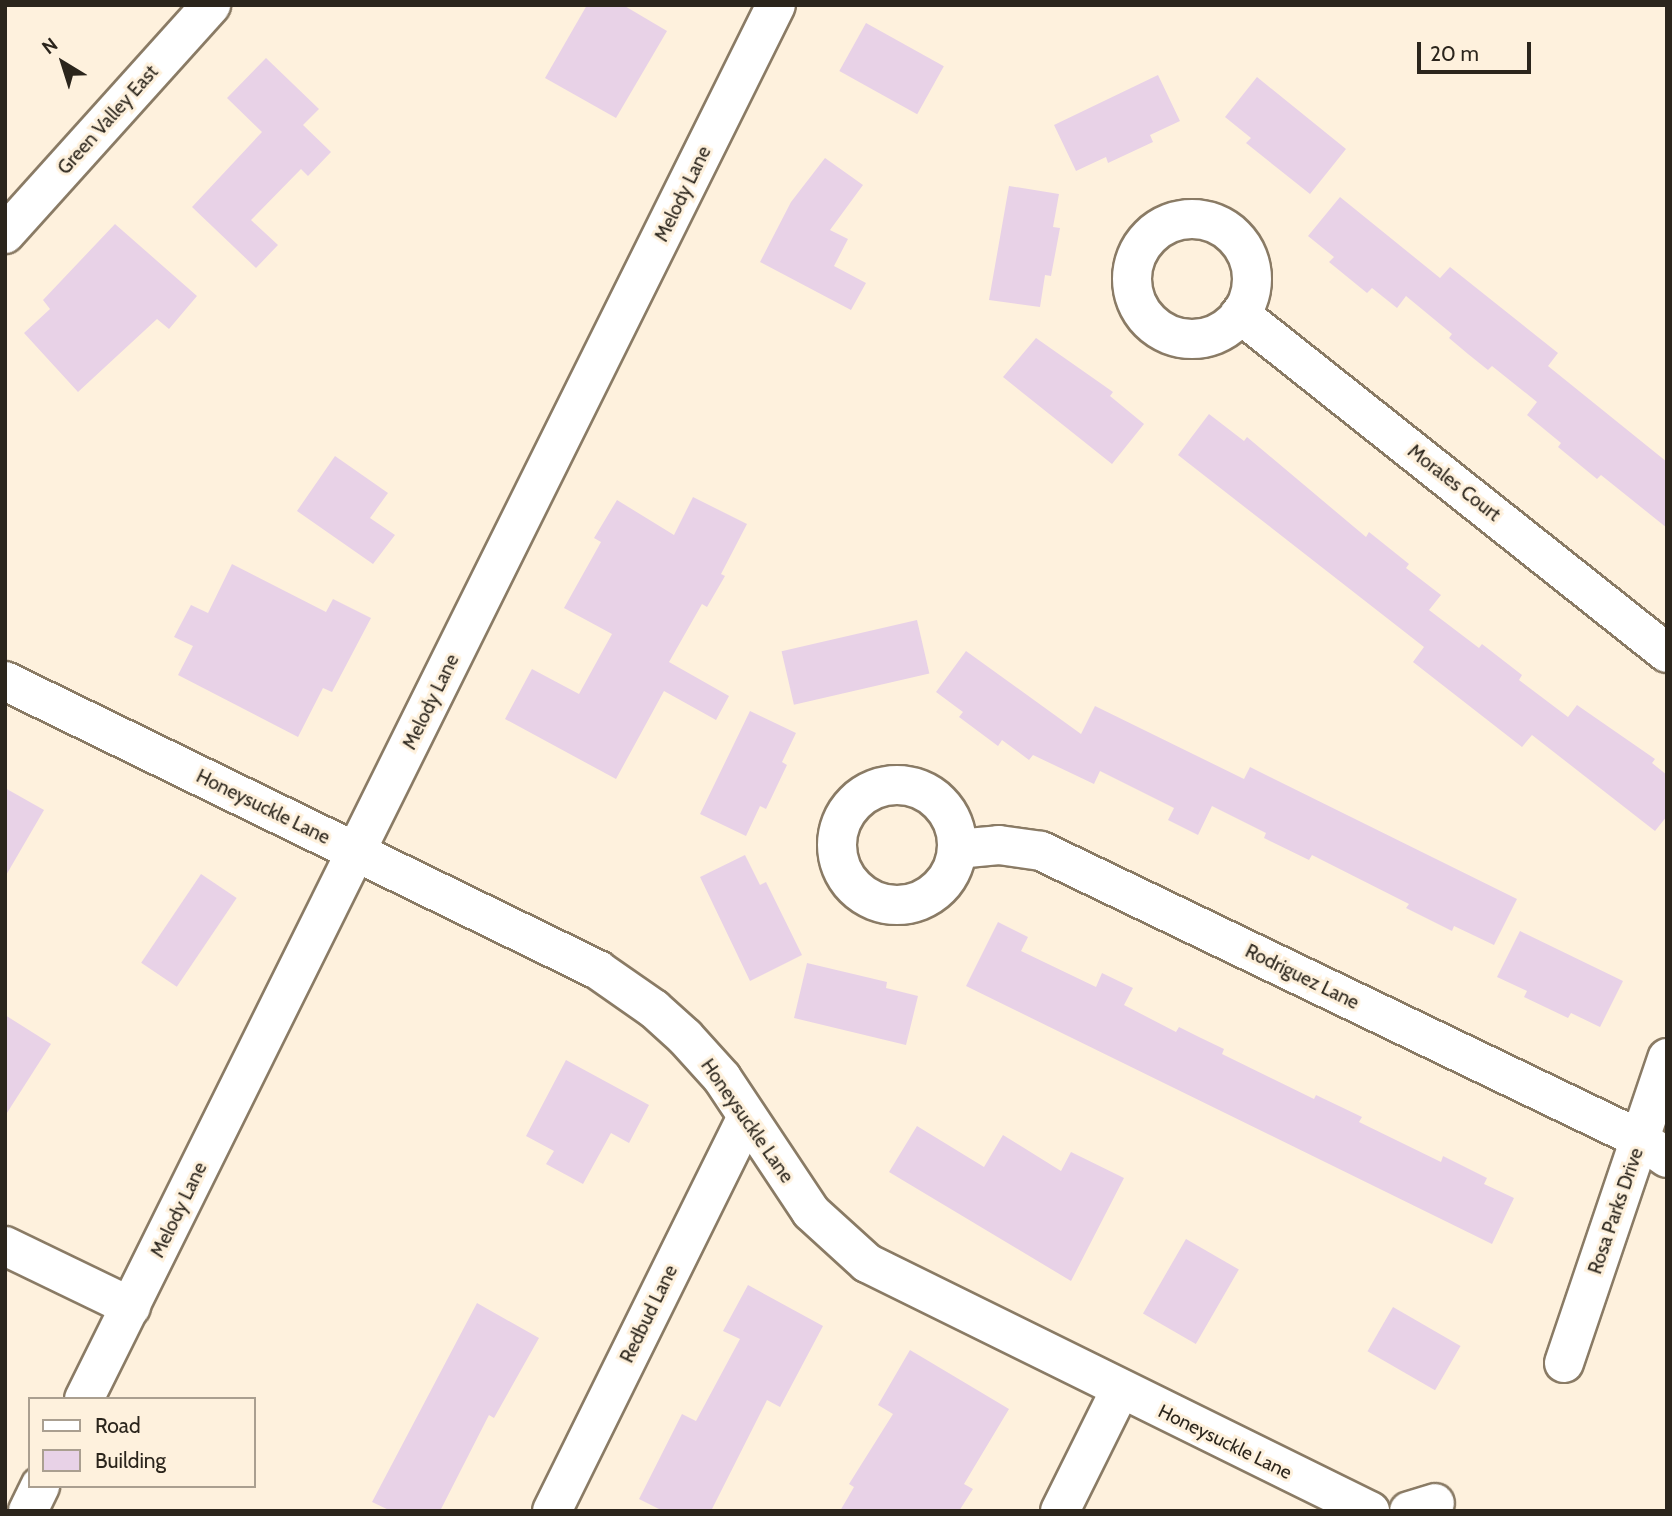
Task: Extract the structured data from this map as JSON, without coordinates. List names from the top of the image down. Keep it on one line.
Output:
{"streets":{"street":["Green Valley East","Melody Lane","Morales Court","Honeysuckle Lane","Rodriguez Lane","Rosa Parks Drive","Redbud Lane"]},"crossings":[["Melody Lane","Honeysuckle Lane"],["Honeysuckle Lane","Redbud Lane"],["Rodriguez Lane","Rosa Parks Drive"]],"legend":["Road","Building"],"scale_bar":"20 m","north":"top left"}
